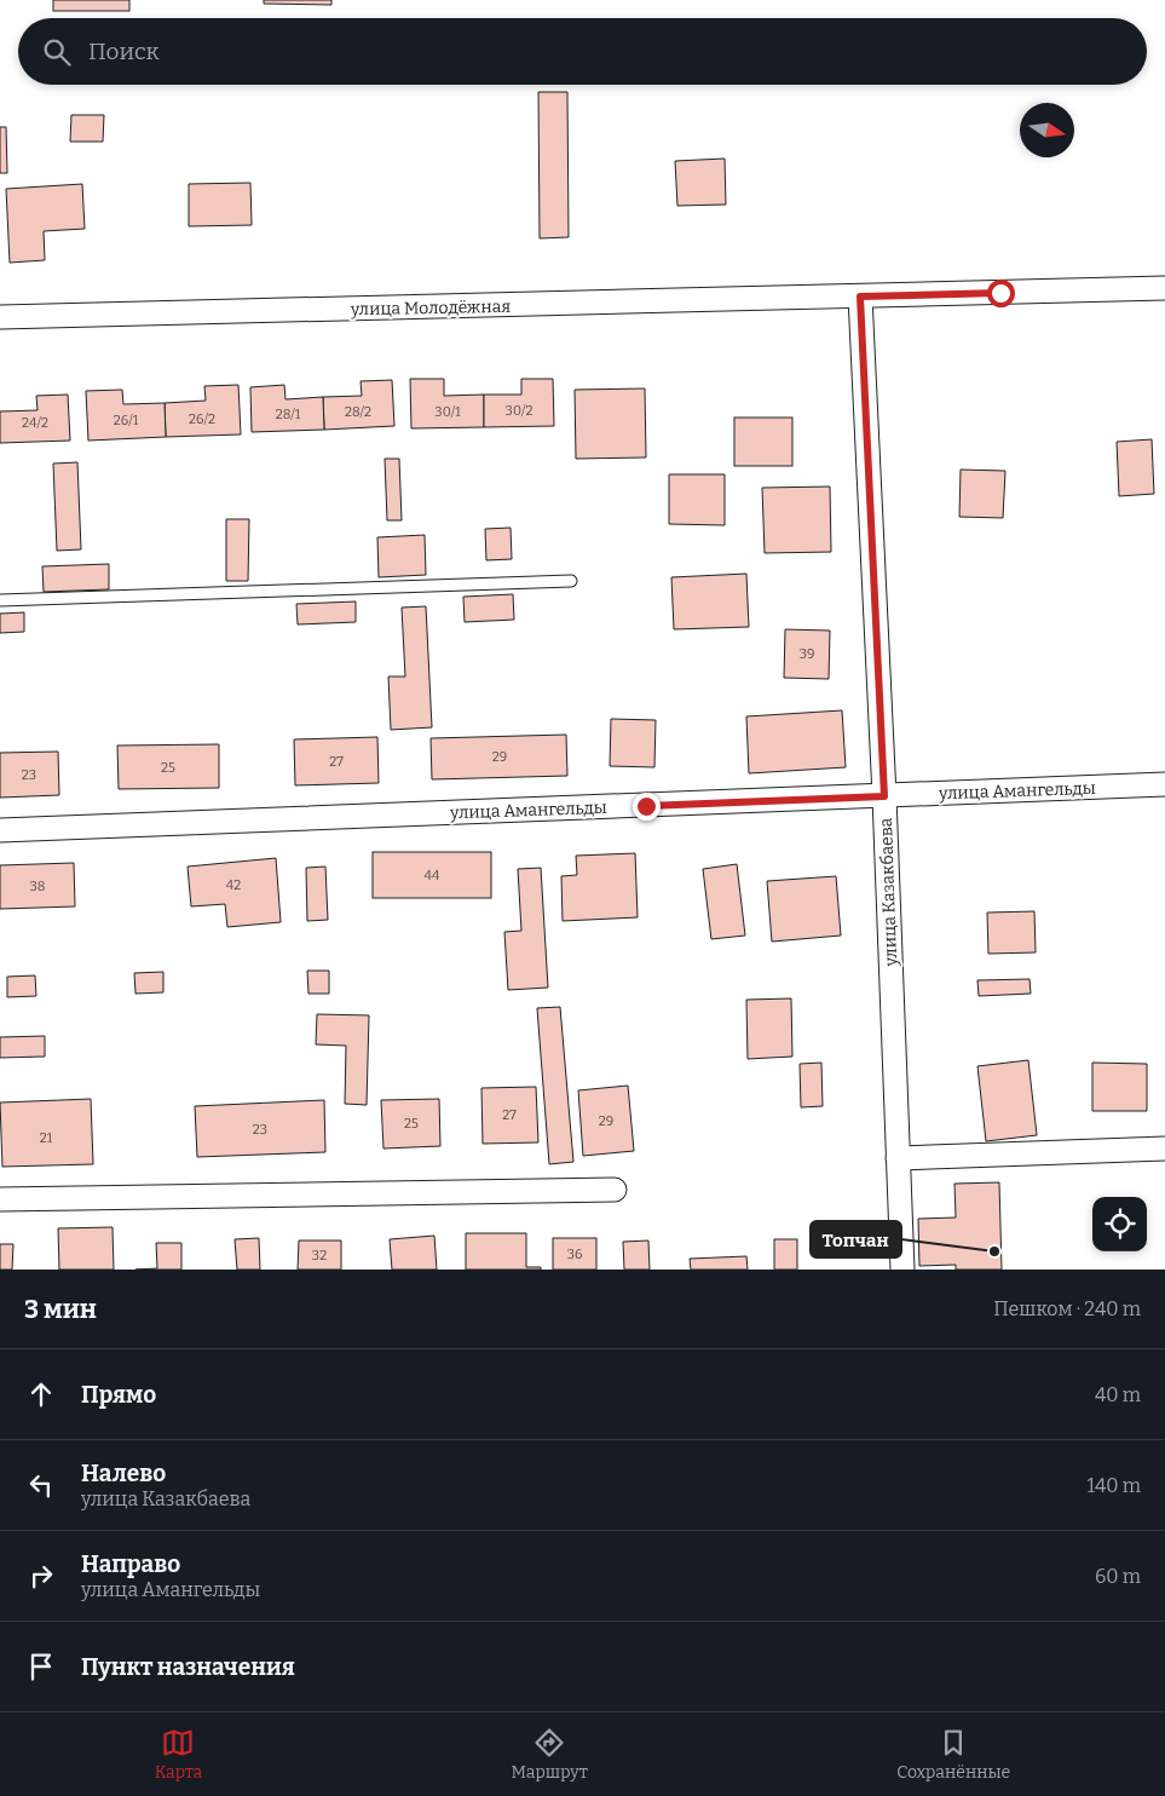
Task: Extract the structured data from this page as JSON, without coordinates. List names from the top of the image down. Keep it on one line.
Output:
{"streets":{"street":["улица Молодёжная","улица Амангельды","улица Казакбаева"]},"crossings":[["улица Молодёжная","улица Казакбаева"],["улица Амангельды","улица Казакбаева"]],"places":["Топчан"],"house_numbers":["30/2","28/2","30/1","28/1","26/2","26/1","24/2","39","29","27","25","23","44","42","38","27","29","25","23","21","36","32"],"north":"right","page":{"search":"Поиск","heading":["3 мин","Пешком · 240 m"],"list":[["Прямо","40 m"],["Налево","улица Казакбаева","140 m"],["Направо","улица Амангельды","60 m"],"Пункт назначения"],"nav":["Карта","Маршрут","Сохранённые"]}}
